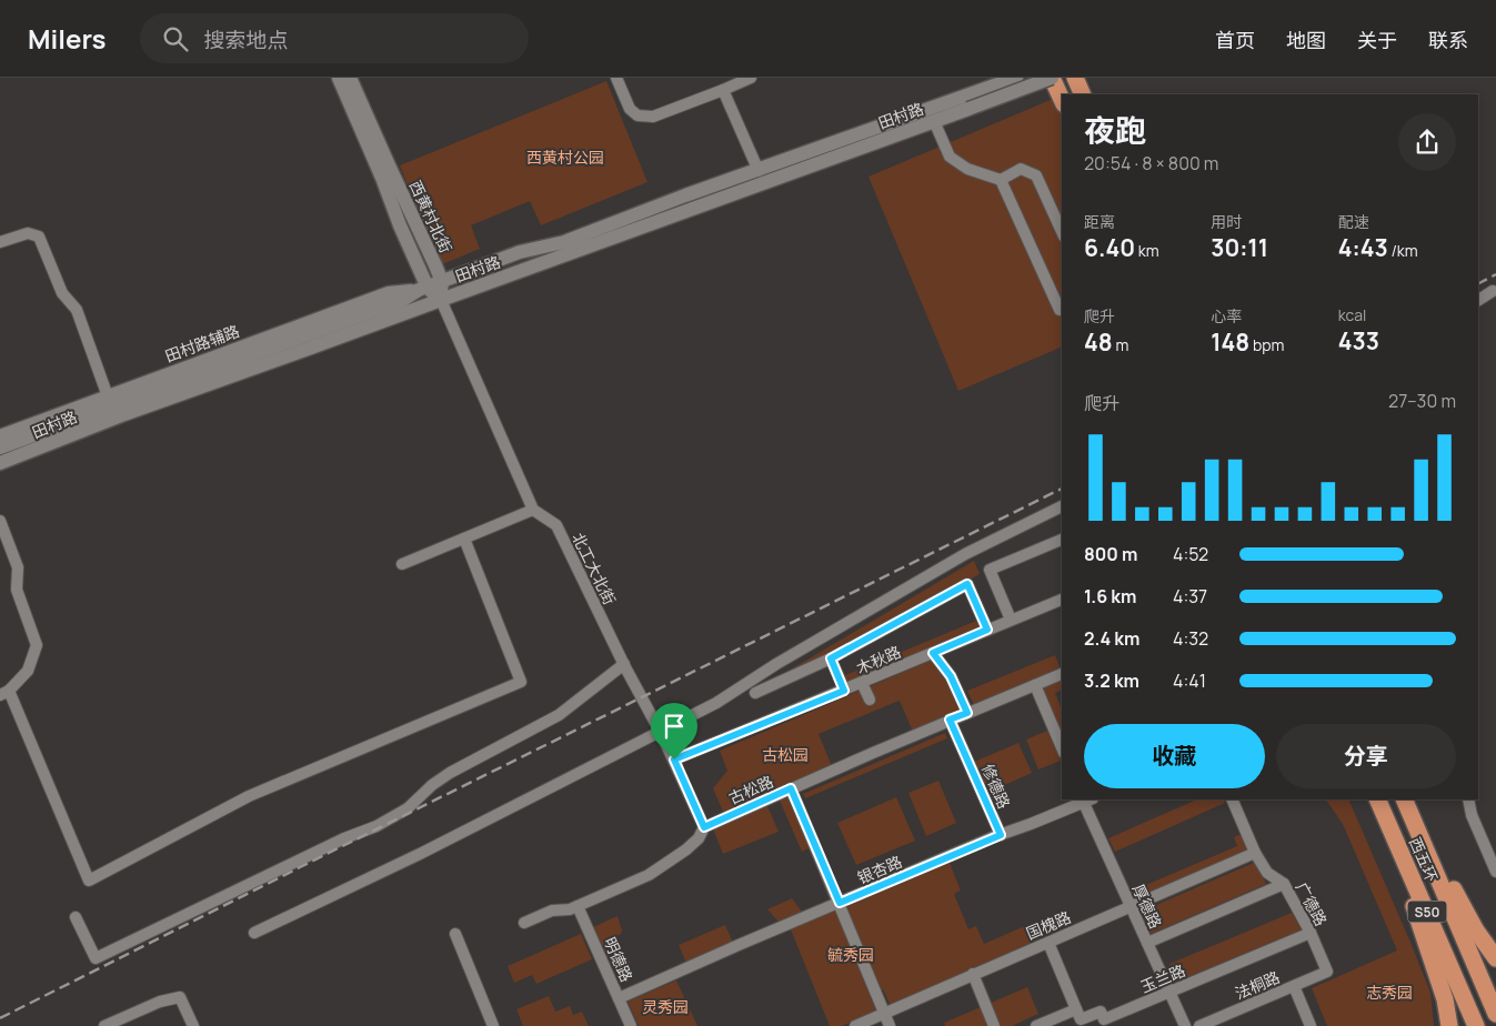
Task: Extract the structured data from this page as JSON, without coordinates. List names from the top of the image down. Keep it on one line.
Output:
{"streets":{"highway":["西五环","S50"],"main road":["田村路","西黄村北街","田村路辅路"],"street":["北工大北街","木秋路","修德路","古松路","银杏路","广德路","厚德路","国槐路","明德路","玉兰路","法桐路"]},"crossings":[["田村路","西黄村北街"],["田村路","田村路辅路"],["西黄村北街","田村路辅路"],["北工大北街","木秋路"],["北工大北街","古松路"],["修德路","古松路"],["修德路","银杏路"],["古松路","明德路"],["银杏路","厚德路"],["银杏路","明德路"],["广德路","国槐路"],["广德路","玉兰路"],["广德路","法桐路"],["厚德路","国槐路"],["厚德路","玉兰路"]],"parks":["西黄村公园","古松园","毓秀园","志秀园","灵秀园"],"page":{"header":"Milers","search":"搜索地点","nav":["首页","地图","关于","联系"],"heading":["夜跑","20:54 · 8 × 800 m"],"stats":[["距离","6.40 km"],["用时","30:11"],["配速","4:43 /km"],["爬升","48 m"],["心率","148 bpm"],["kcal","433"]],"chart":["爬升","27–30 m"],"list":[{"name":"800 m","note":"4:52"},{"name":"1.6 km","note":"4:37"},{"name":"2.4 km","note":"4:32"},{"name":"3.2 km","note":"4:41"}],"buttons":["收藏","分享"]}}
